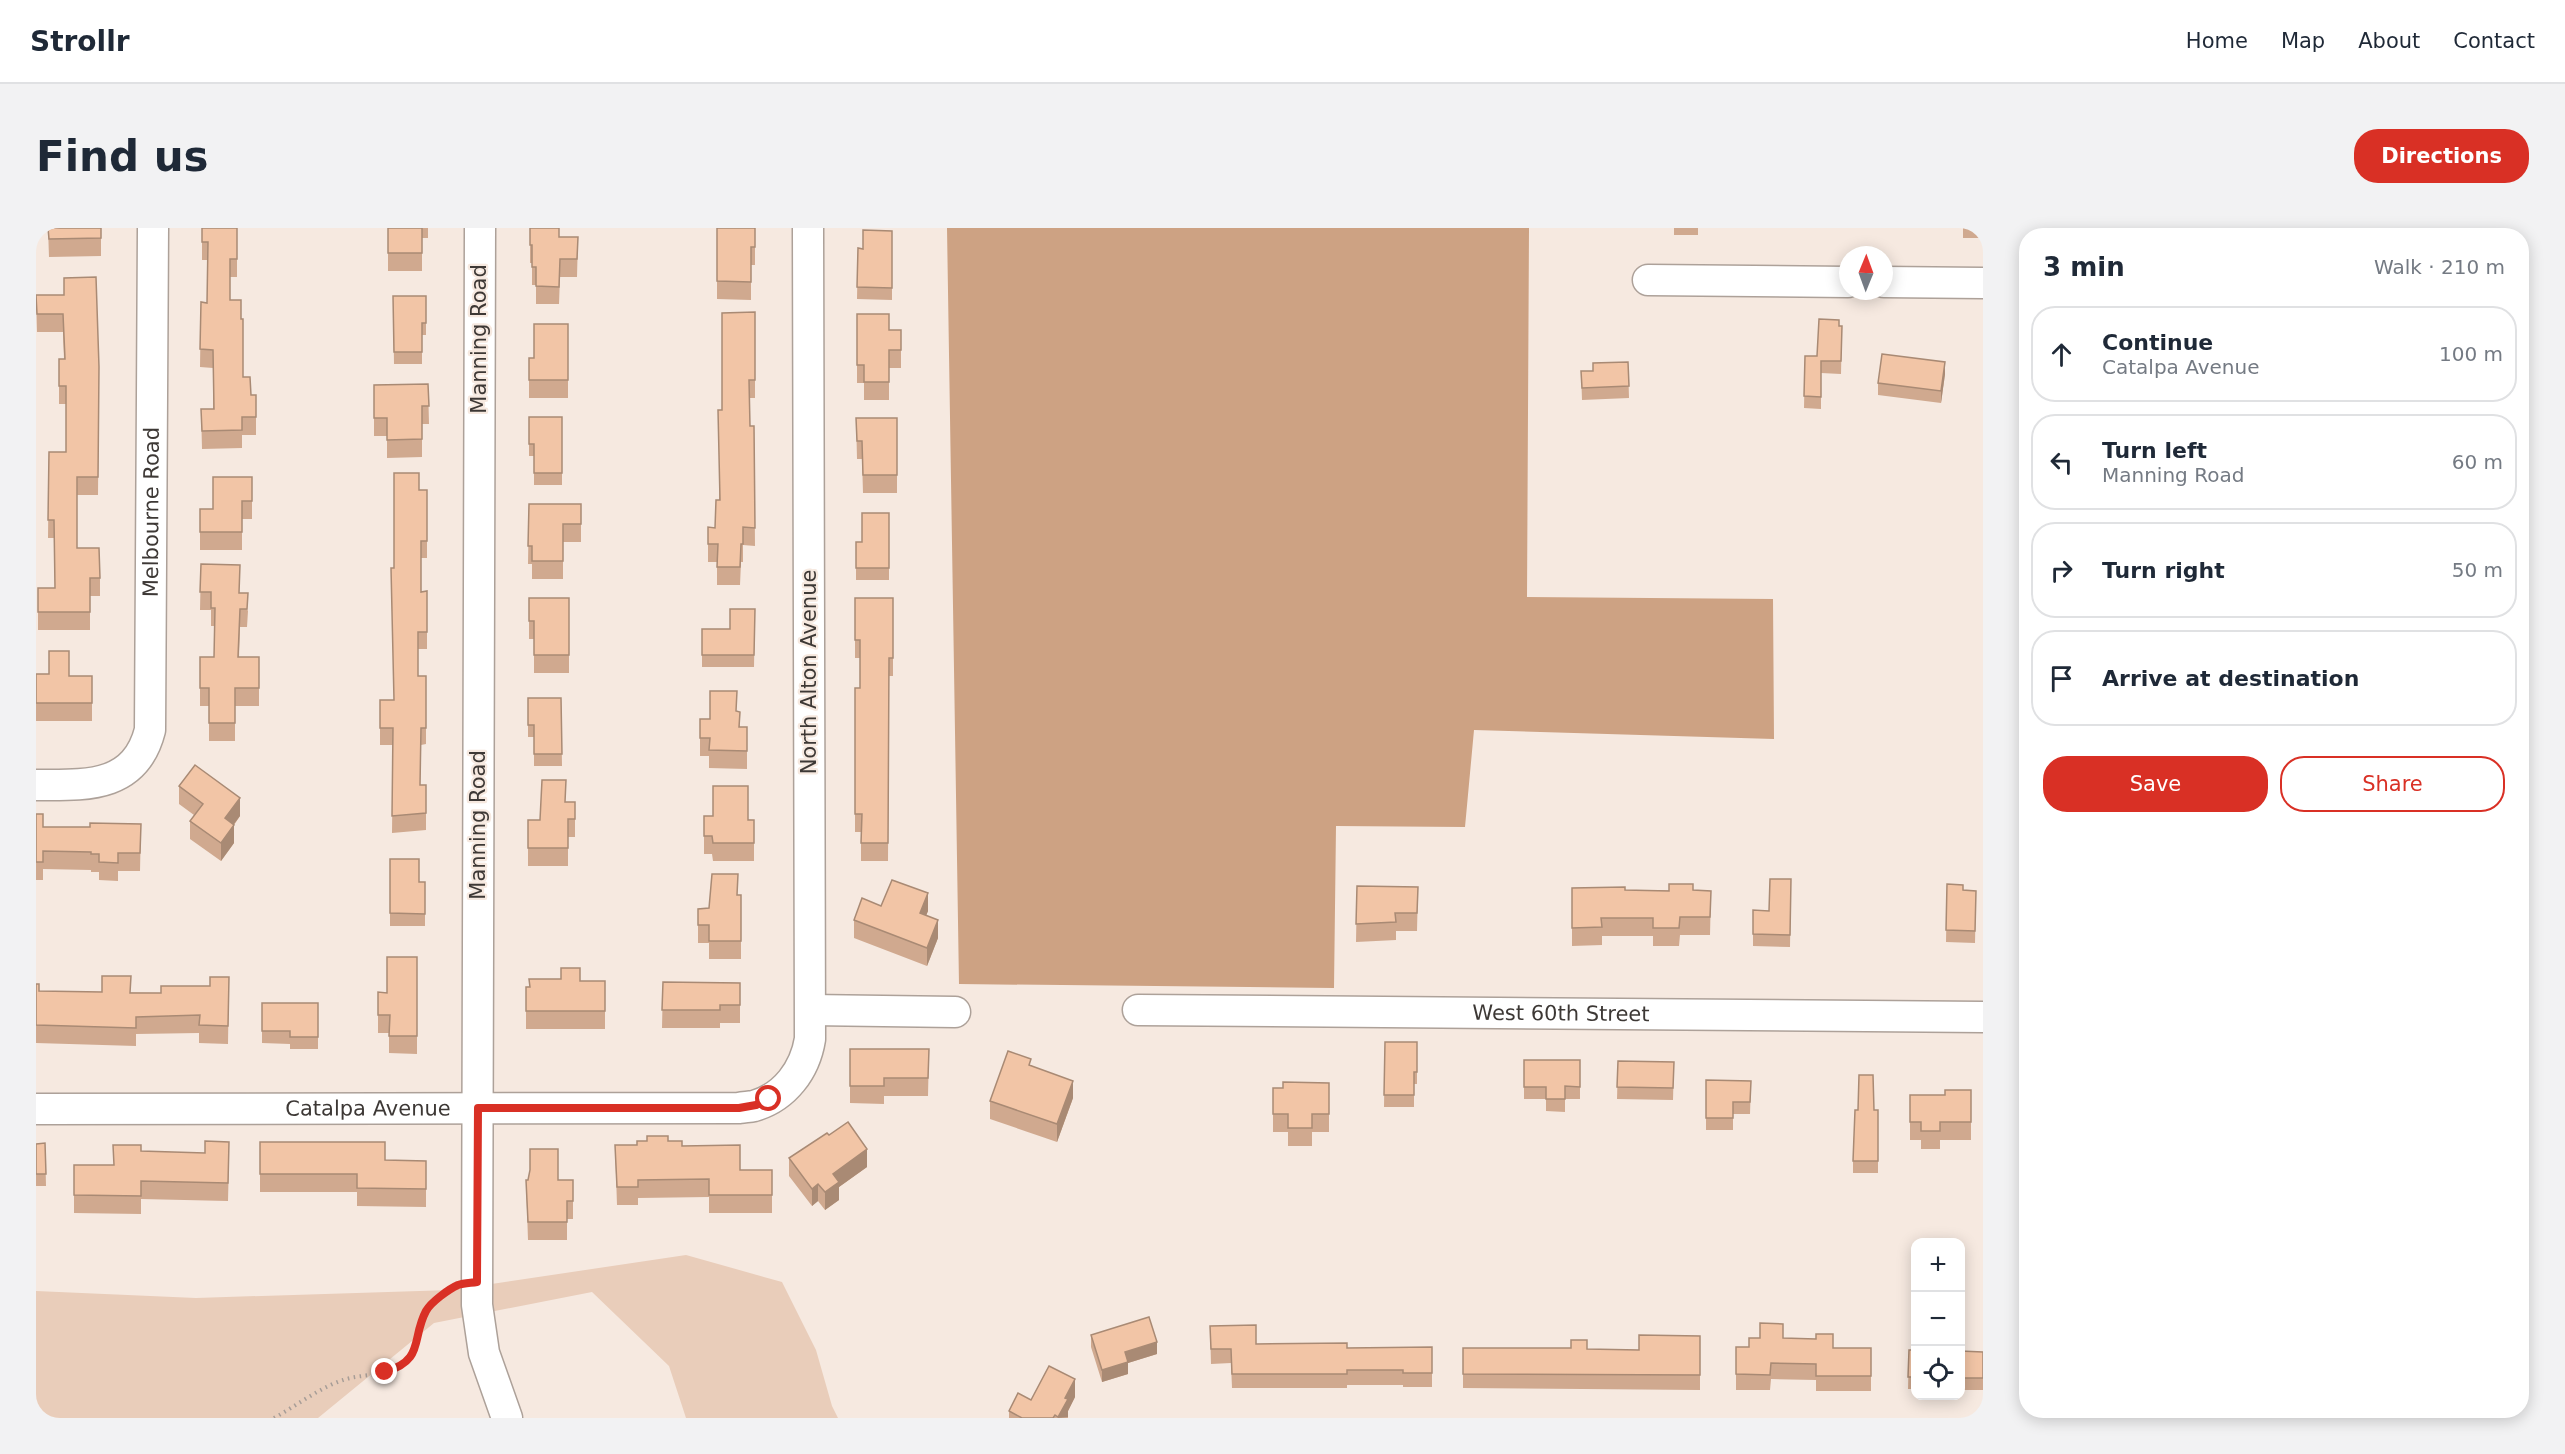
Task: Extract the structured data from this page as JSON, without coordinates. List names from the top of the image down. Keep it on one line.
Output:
{"streets":{"street":["Manning Road","Melbourne Road","North Alton Avenue","West 60th Street","Catalpa Avenue"]},"crossings":[["Manning Road","Catalpa Avenue"],["North Alton Avenue","Catalpa Avenue"]],"north":"top","page":{"header":"Strollr","nav":["Home","Map","About","Contact"],"buttons":["Directions",["Save","Share"]],"title":"Find us","heading":["3 min","Walk · 210 m"],"list":[["Continue","Catalpa Avenue","100 m"],["Turn left","Manning Road","60 m"],["Turn right","50 m"],"Arrive at destination"],"map_buttons":["+","−"]}}
